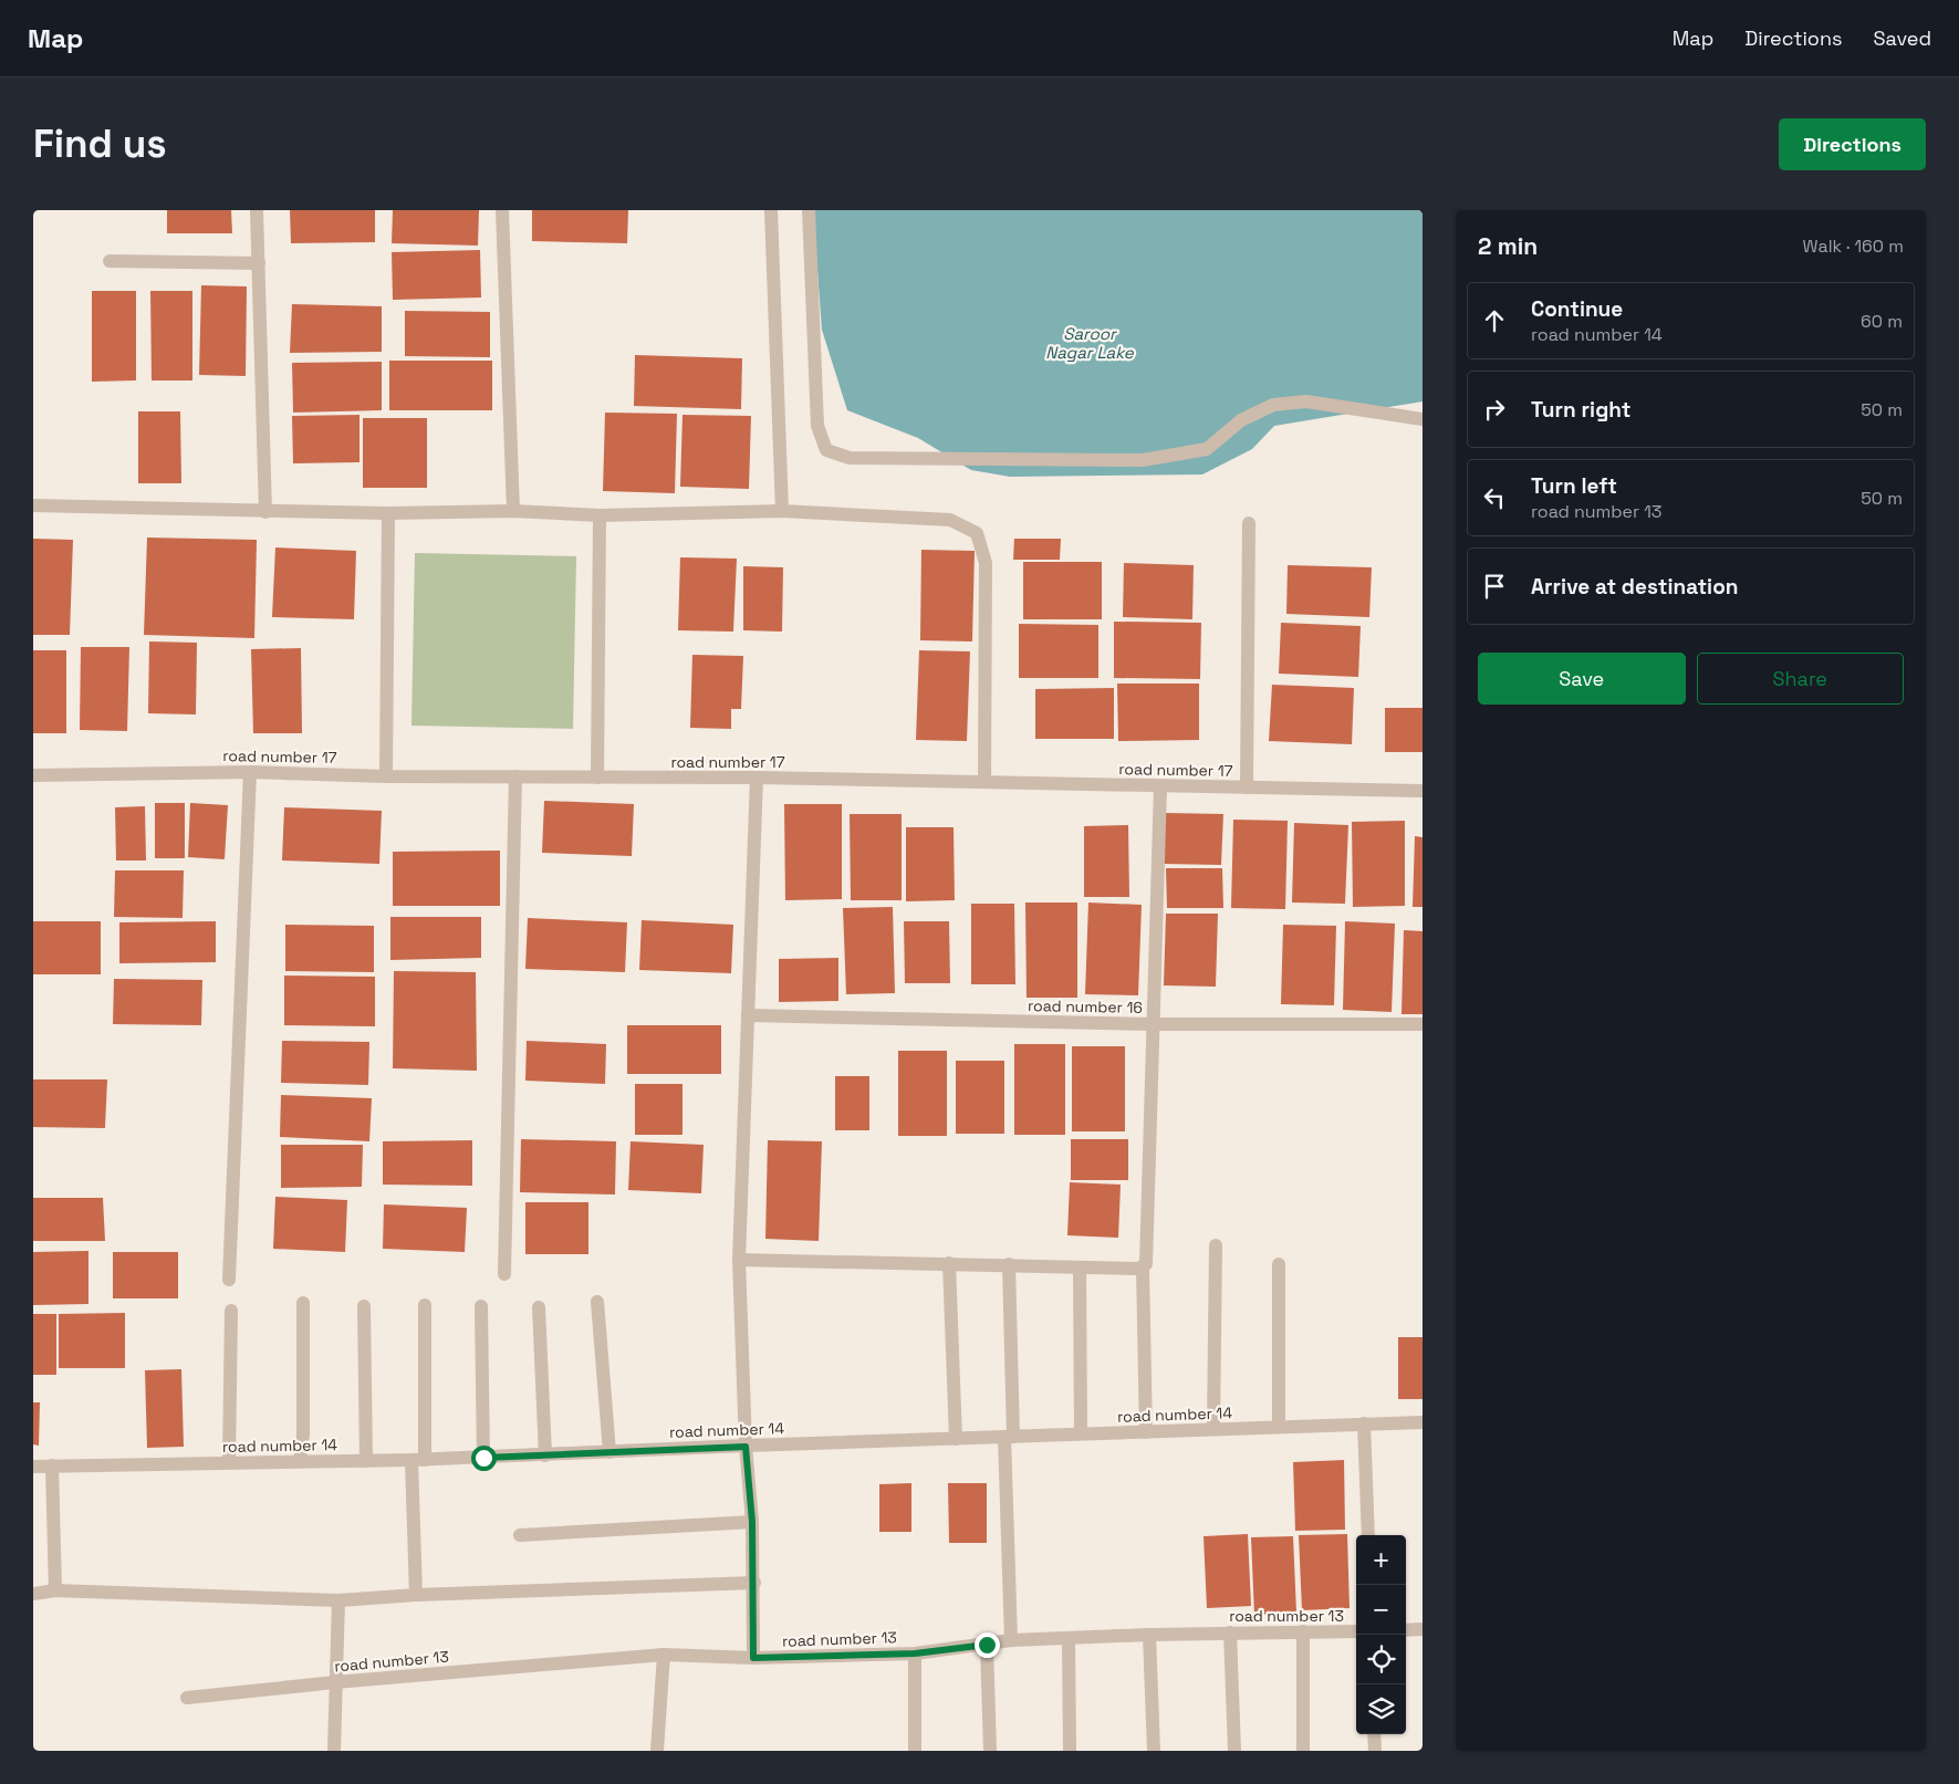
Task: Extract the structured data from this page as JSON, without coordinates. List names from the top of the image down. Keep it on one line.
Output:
{"streets":{"street":["road number 17","road number 16","road number 14","road number 13"]},"water":["Saroor Nagar Lake"],"page":{"header":"Map","nav":["Map","Directions","Saved"],"buttons":["Directions",["Save","Share"]],"title":"Find us","heading":["2 min","Walk · 160 m"],"list":[["Continue","road number 14","60 m"],["Turn right","50 m"],["Turn left","road number 13","50 m"],"Arrive at destination"],"map_buttons":["+","−"]}}
